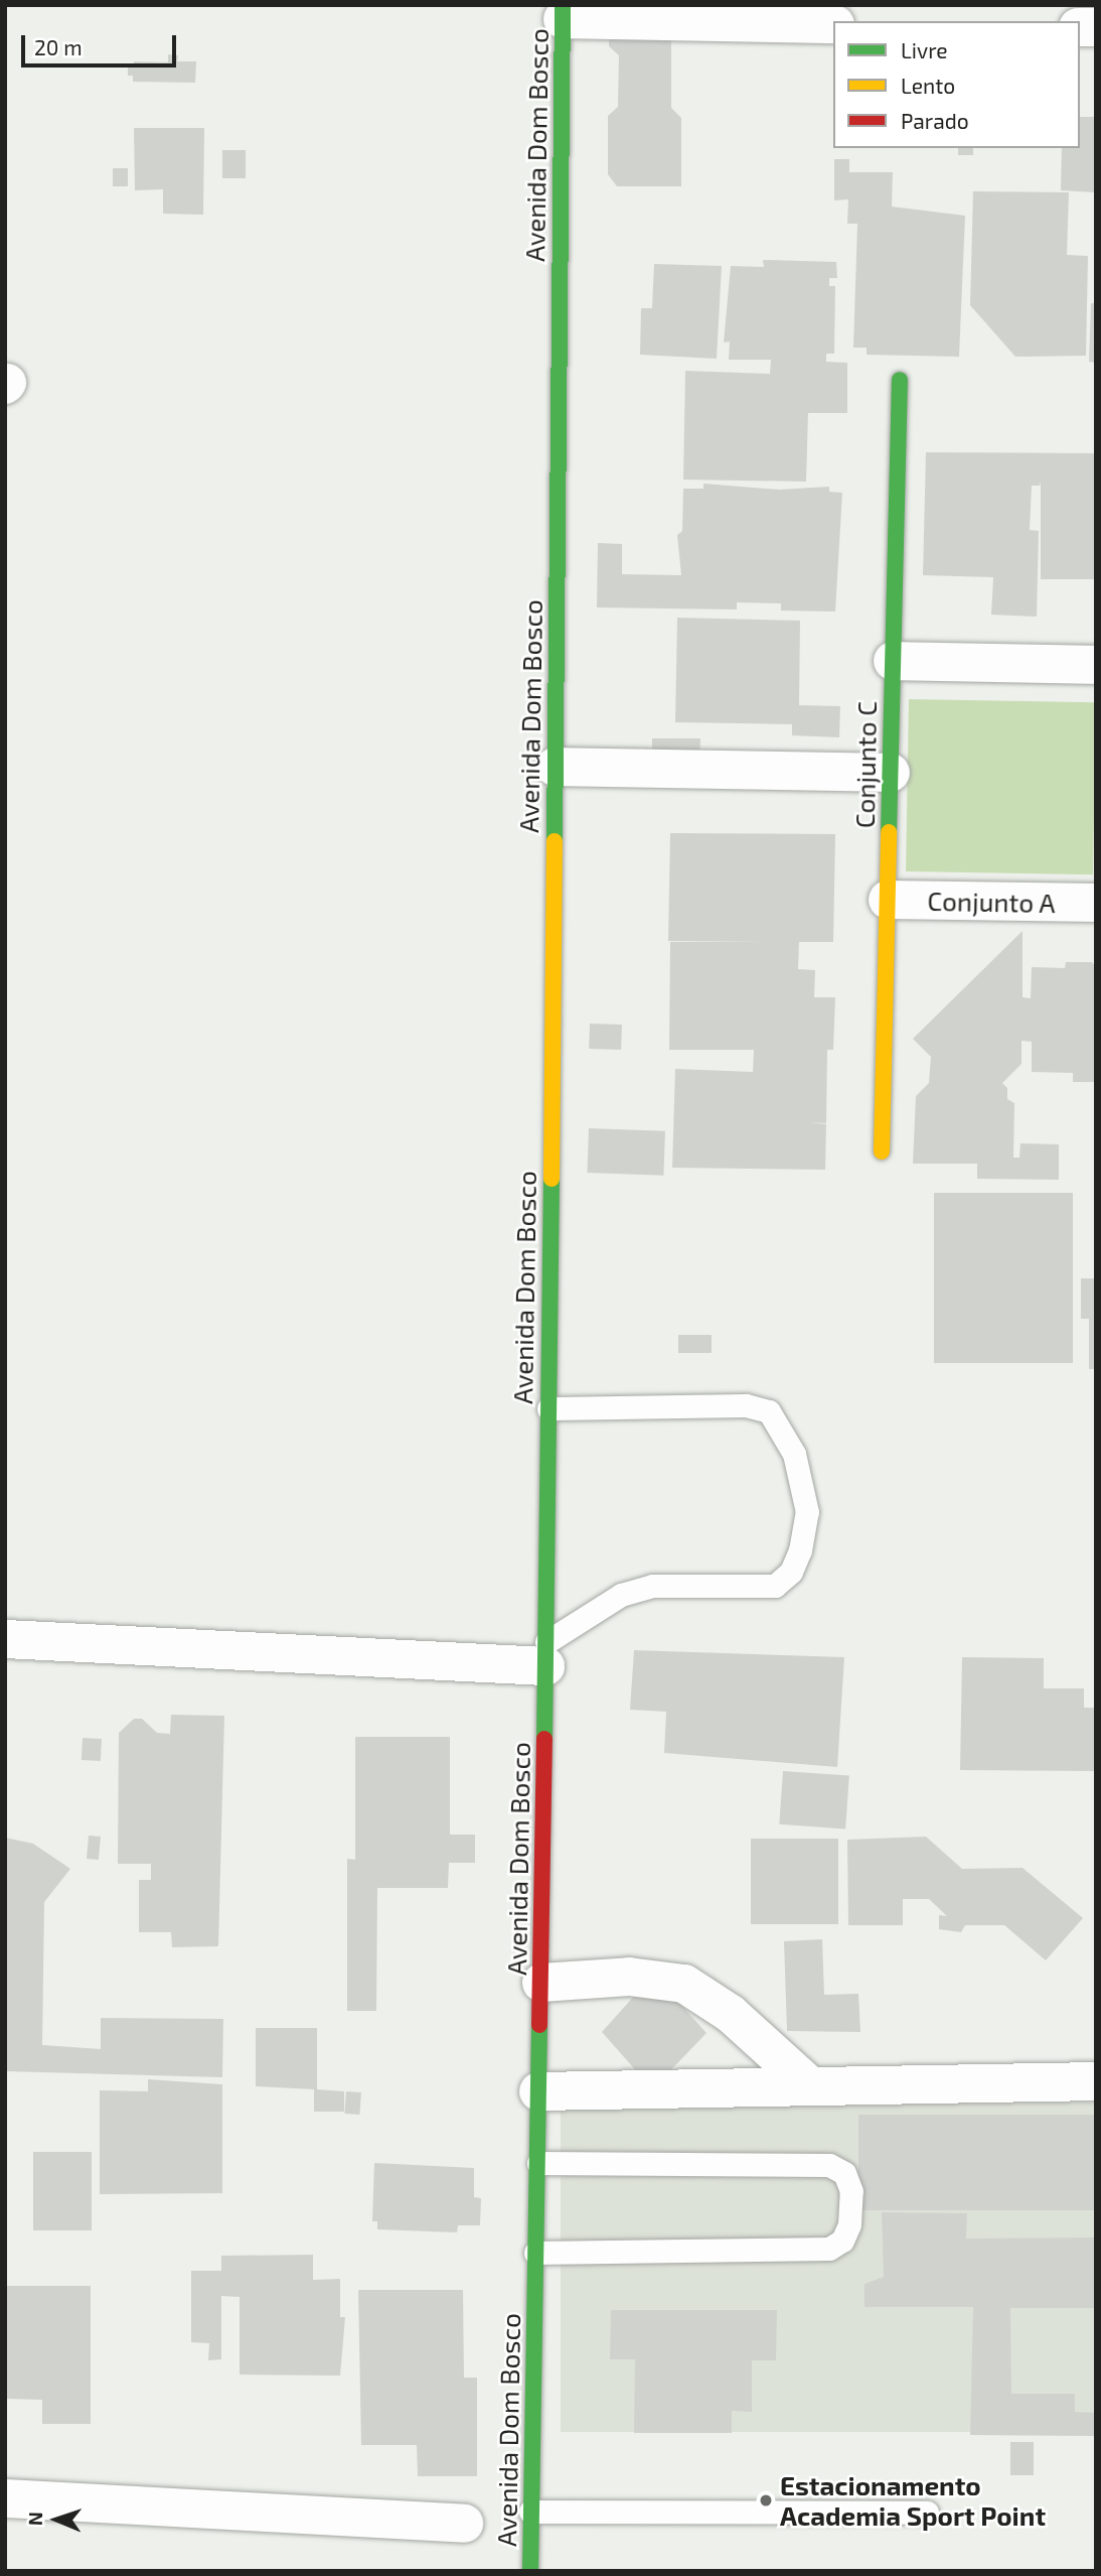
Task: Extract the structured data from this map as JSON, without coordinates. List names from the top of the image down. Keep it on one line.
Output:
{"streets":{"street":["Avenida Dom Bosco","Conjunto C","Conjunto A"]},"crossings":[["Conjunto C","Conjunto A"]],"places":["Estacionamento Academia Sport Point"],"legend":["Livre","Lento","Parado"],"scale_bar":"20 m","north":"left"}
